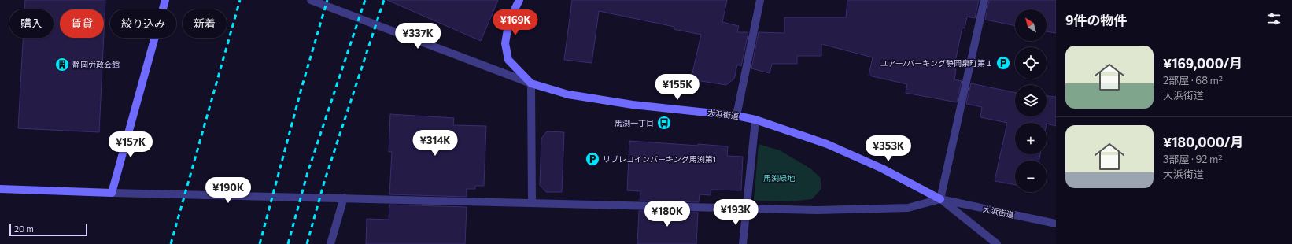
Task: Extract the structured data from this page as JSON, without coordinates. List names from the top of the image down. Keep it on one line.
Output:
{"streets":{"street":["大浜街道"]},"parks":["馬渕緑地"],"places":{"parking":["ユアー/パーキング静岡泉町第１","リブレコインパーキング馬渕第1"],"building":["静岡労政会館"],"bus stop":["馬渕一丁目"]},"scale_bar":"20 m","north":"top left","page":{"heading":"9件の物件","map_buttons":["+","−"],"price":["¥169K","¥337K","¥155K","¥314K","¥157K","¥353K","¥190K","¥193K","¥180K"],"chip":["購入","賃貸","絞り込み","新着"],"list":[{"name":"¥169,000/月","note":"2部屋 · 68 m² · 大浜街道"},{"name":"¥180,000/月","note":"3部屋 · 92 m² · 大浜街道"}],"scale":"20 m"}}
